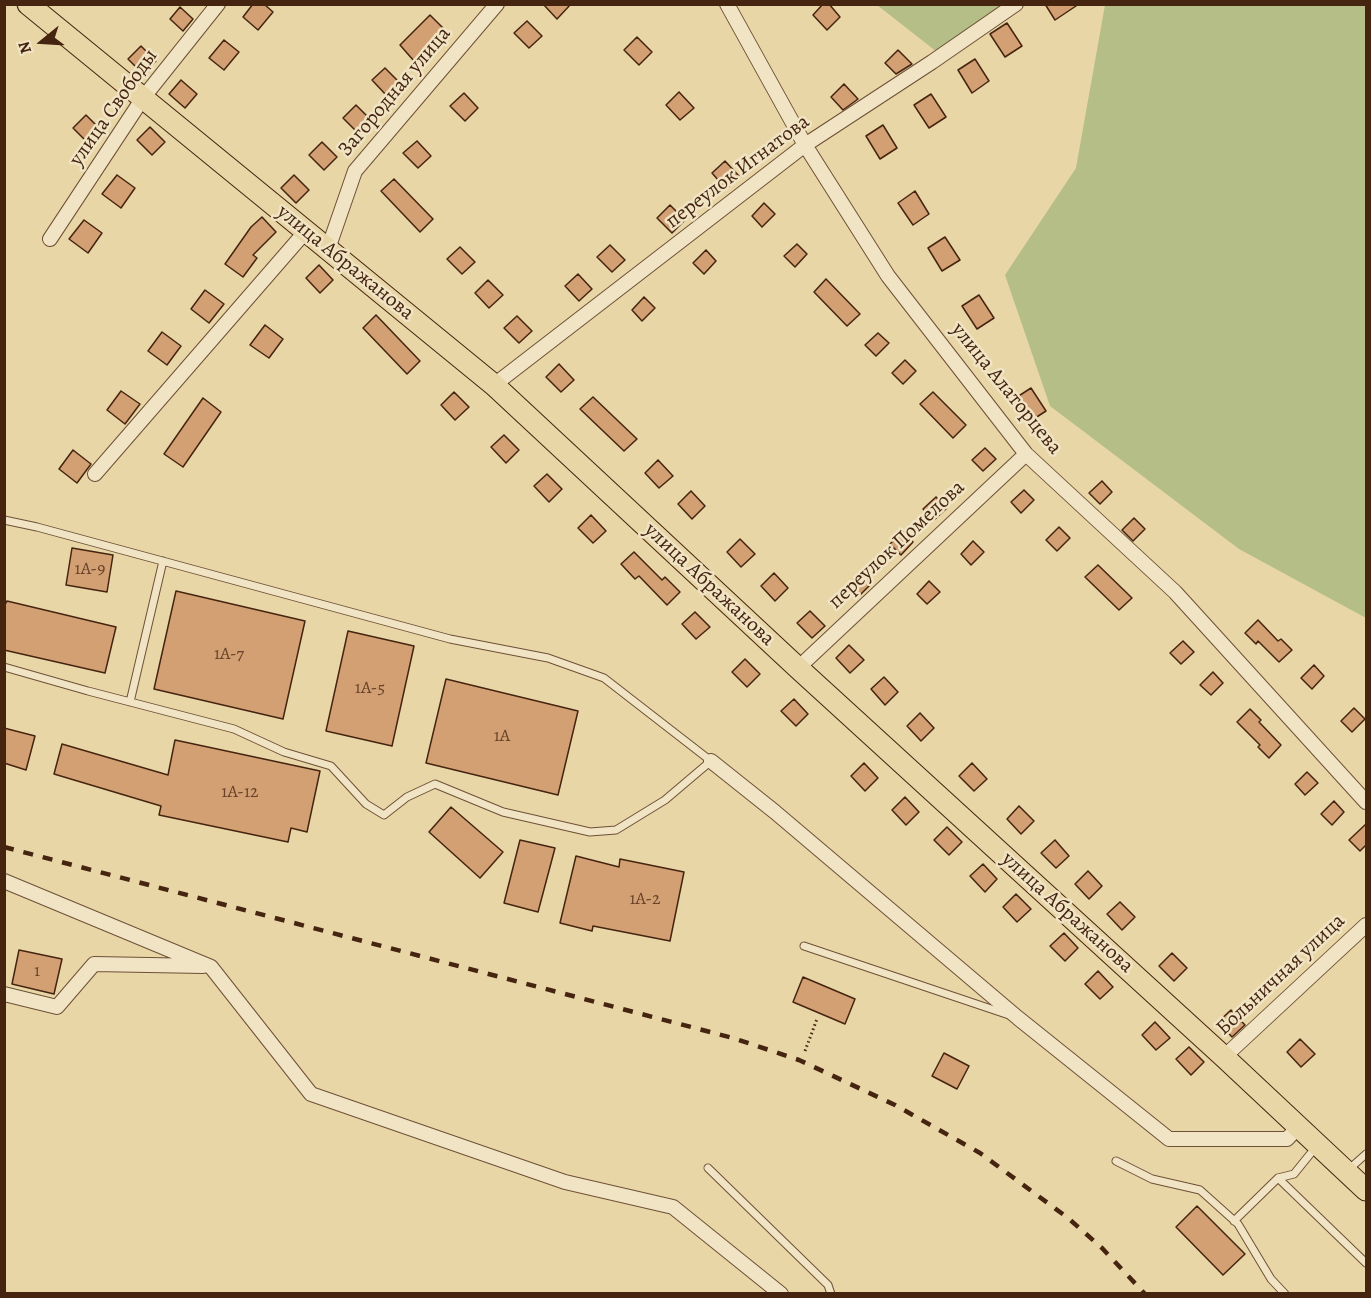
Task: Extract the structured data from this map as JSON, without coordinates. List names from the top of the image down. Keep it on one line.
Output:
{"streets":{"main road":["улица Абражанова"],"street":["Загородная улица","улица Свободы","переулок Игнатова","улица Алаторцева","переулок Помелова","Больничная улица"]},"crossings":[["Загородная улица","улица Абражанова"],["улица Свободы","улица Абражанова"],["переулок Игнатова","улица Абражанова"],["переулок Игнатова","улица Алаторцева"],["улица Абражанова","переулок Помелова"],["улица Абражанова","Больничная улица"],["улица Алаторцева","переулок Помелова"]],"house_numbers":["1А-9","1А-7","1А-5","1А","1А-12","1А-2","1"],"north":"left"}
